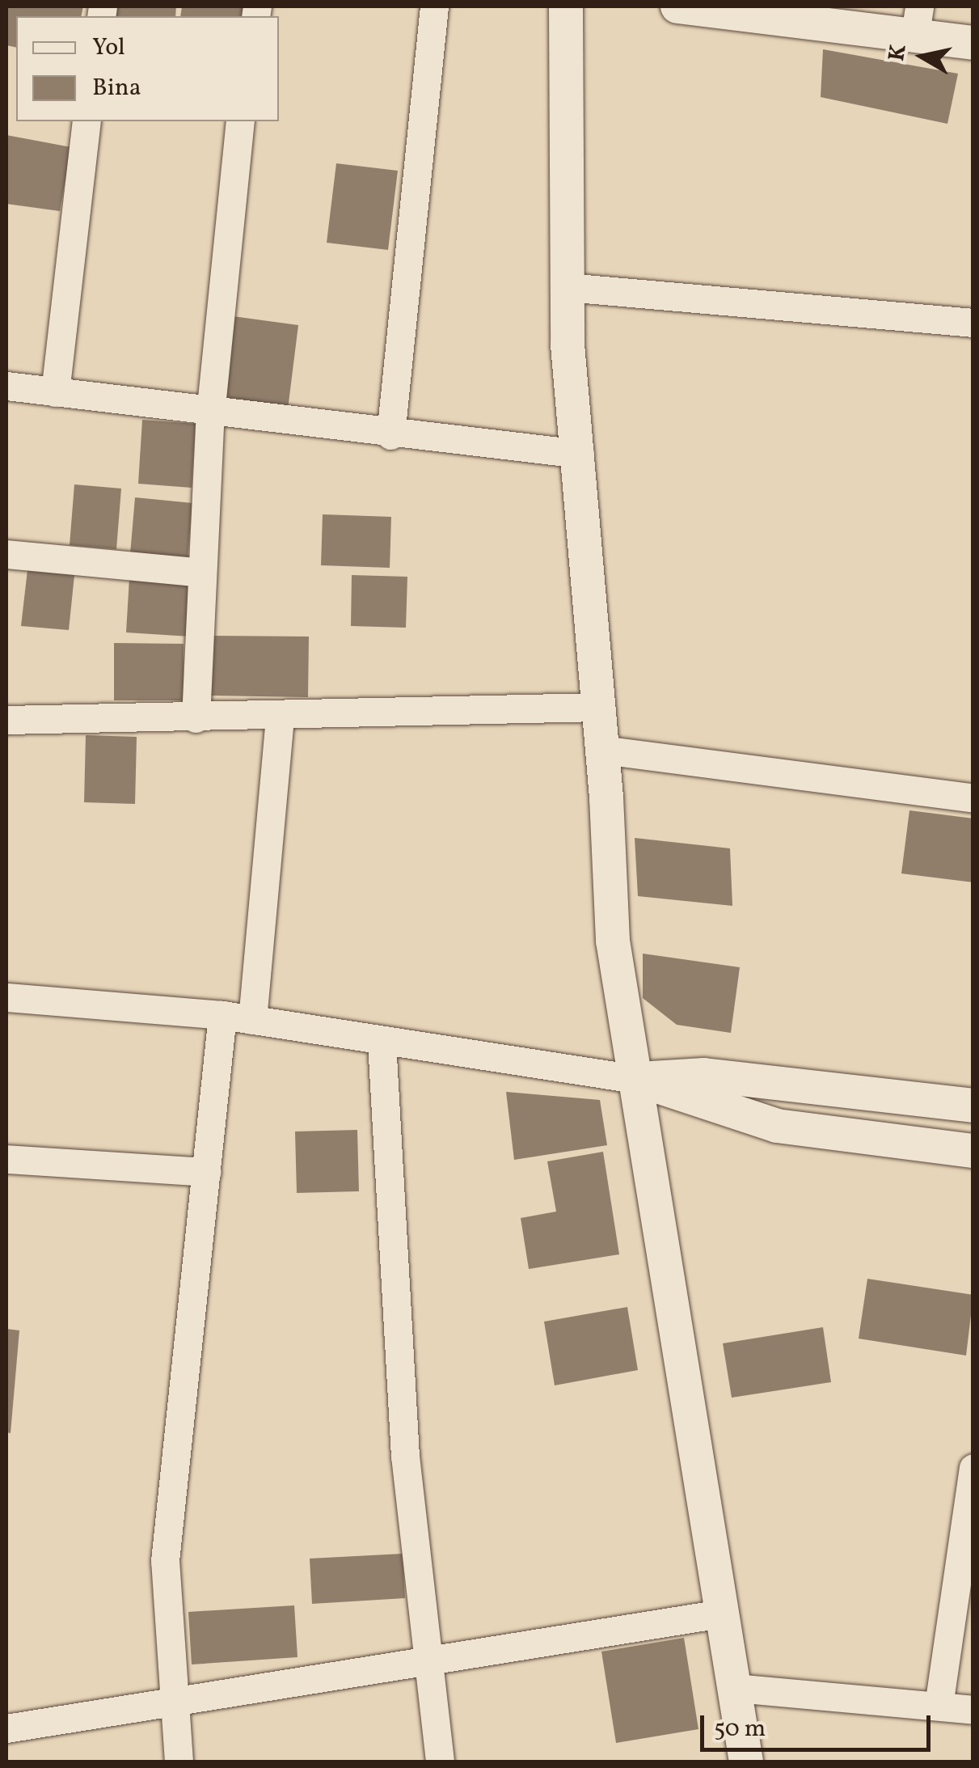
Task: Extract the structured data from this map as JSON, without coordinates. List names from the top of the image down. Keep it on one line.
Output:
{"legend":["Yol","Bina"],"scale_bar":"50 m","north":"left"}
